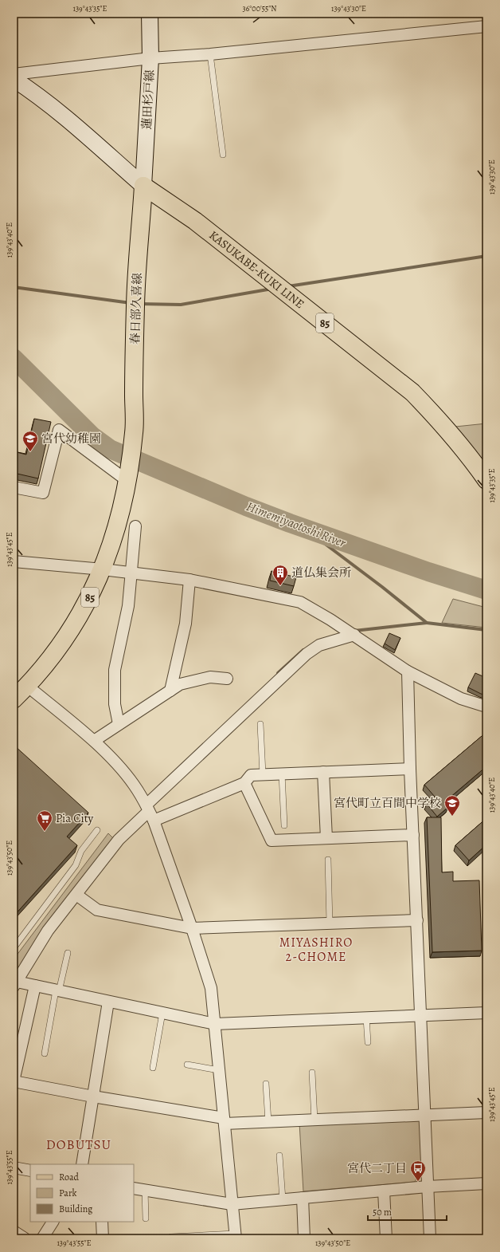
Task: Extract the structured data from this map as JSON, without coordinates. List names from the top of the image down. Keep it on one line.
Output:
{"streets":{"main road":["蓮田杉戸線","KASUKABE-KUKI LINE","春日部久喜線","85"]},"crossings":[["蓮田杉戸線","KASUKABE-KUKI LINE"],["蓮田杉戸線","春日部久喜線"],["KASUKABE-KUKI LINE","春日部久喜線"],["春日部久喜線","85"]],"districts":["MIYASHIRO 2-CHOME","DOBUTSU"],"water":["Himemiyaotoshi River"],"places":{"school or university":["宮代幼稚園","宮代町立百間中学校"],"building":["道仏集会所"],"supermarket":["Pia City"],"bus stop":["宮代二丁目"]},"legend":["Road","Park","Building"],"scale_bar":"50 m","coordinates":["139°43'35\"E","36°00'55\"N","139°43'30\"E","139°43'40\"E","139°43'45\"E","139°43'50\"E","139°43'55\"E"]}
